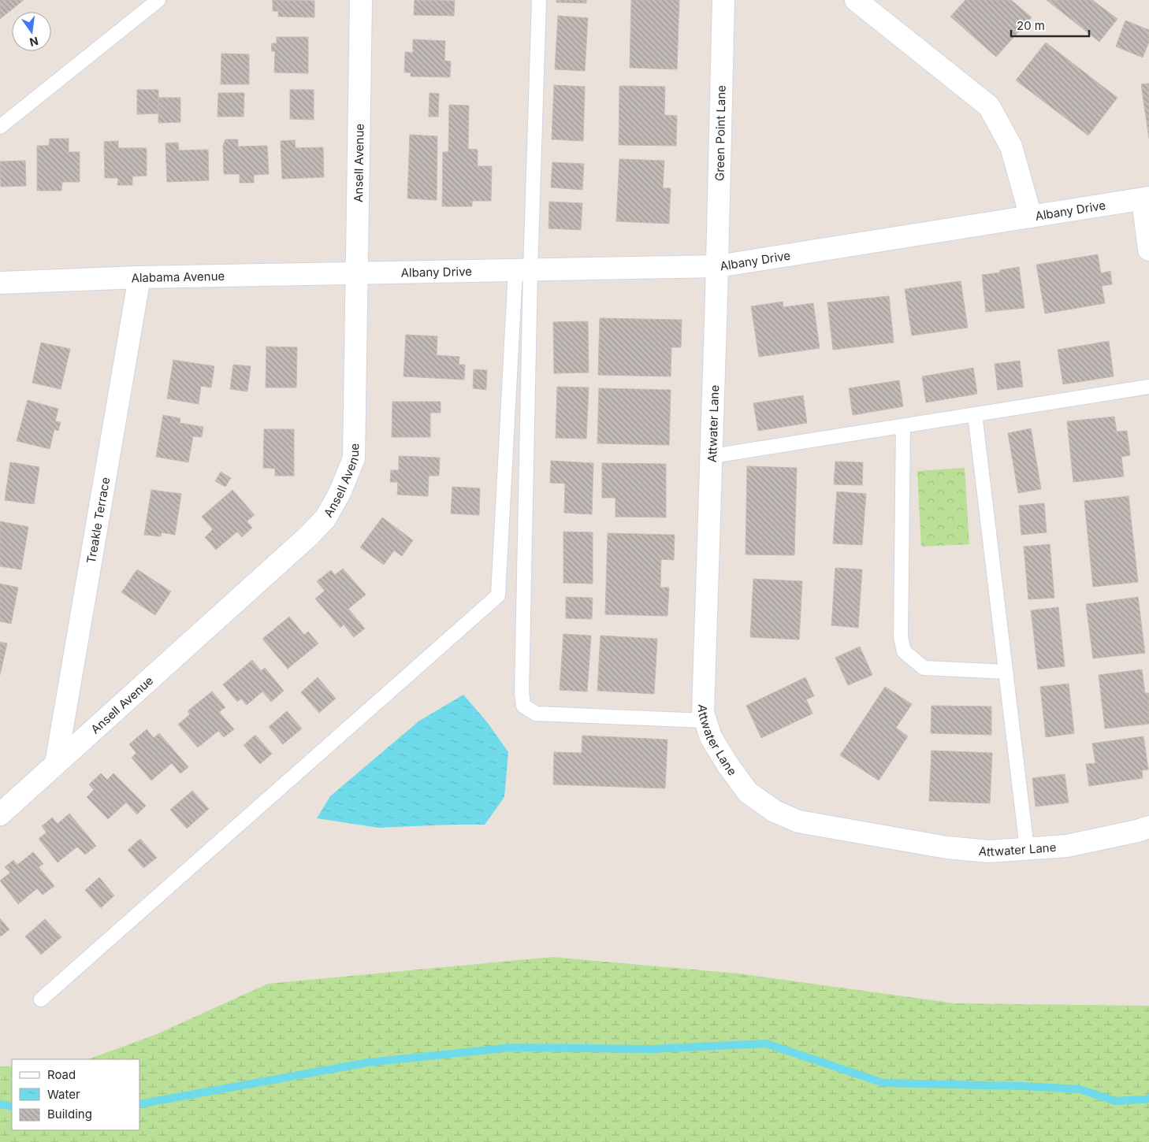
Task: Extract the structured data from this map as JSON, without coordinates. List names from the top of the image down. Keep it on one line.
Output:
{"streets":{"street":["Green Point Lane","Ansell Avenue","Albany Drive","Alabama Avenue","Attwater Lane","Treakle Terrace"]},"crossings":[["Green Point Lane","Albany Drive"],["Green Point Lane","Attwater Lane"],["Ansell Avenue","Albany Drive"],["Ansell Avenue","Alabama Avenue"],["Ansell Avenue","Treakle Terrace"],["Albany Drive","Alabama Avenue"],["Albany Drive","Attwater Lane"],["Alabama Avenue","Treakle Terrace"]],"legend":["Road","Water","Building"],"scale_bar":"20 m","north":"bottom"}
